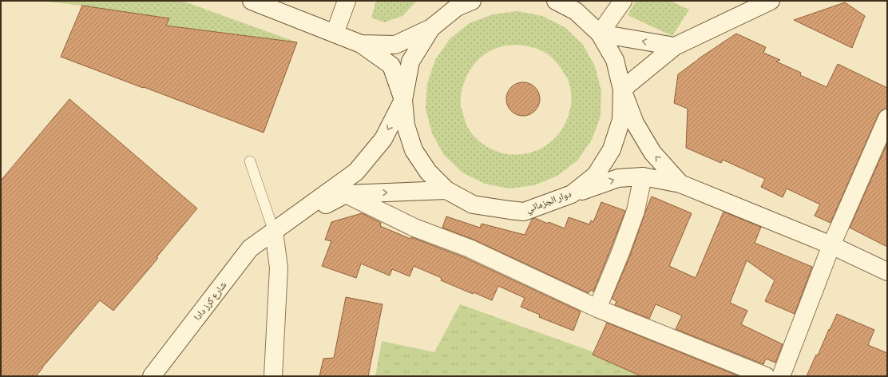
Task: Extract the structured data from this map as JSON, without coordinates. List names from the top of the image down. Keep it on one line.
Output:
{"streets":{"main road":["دوار الجزماتي","شارع كرز دادا"]}}
